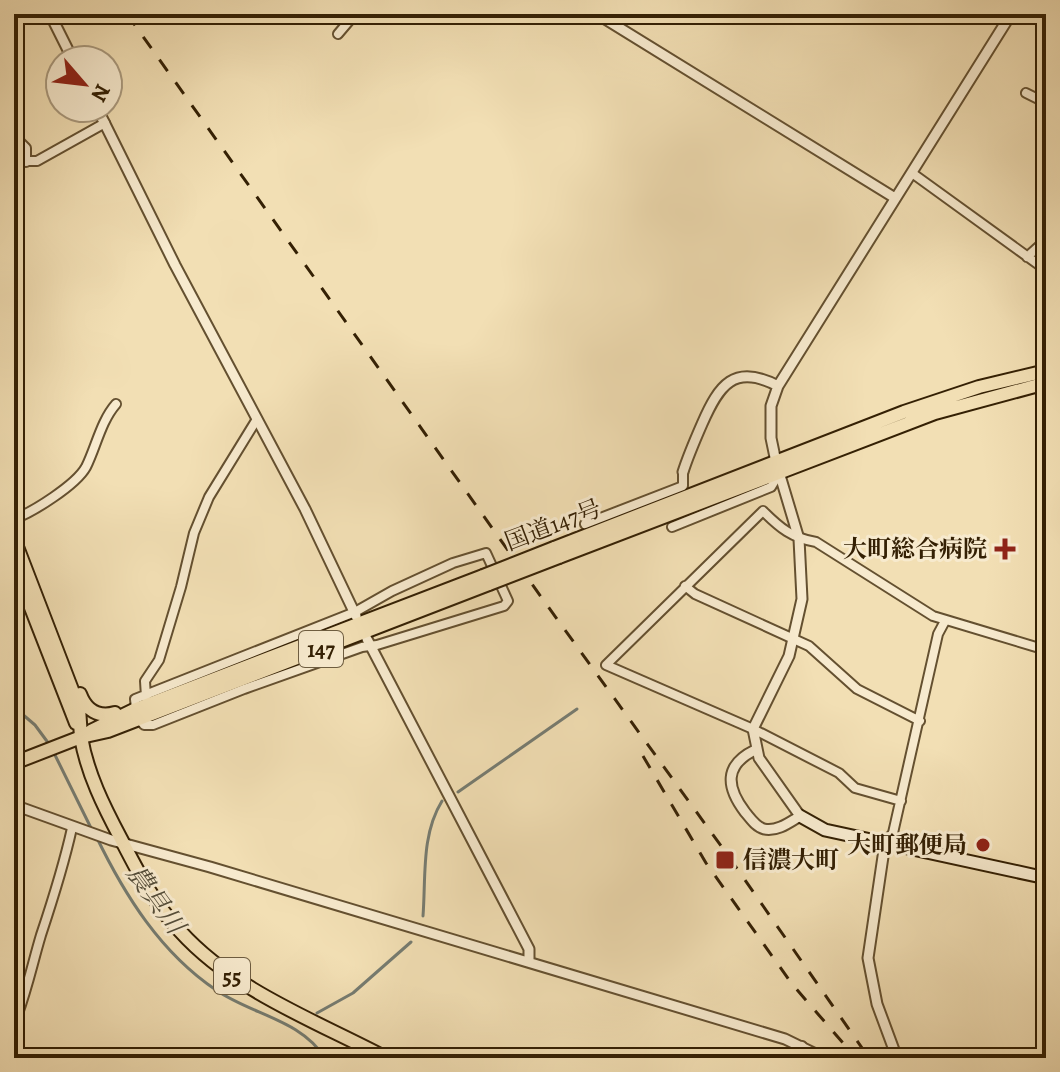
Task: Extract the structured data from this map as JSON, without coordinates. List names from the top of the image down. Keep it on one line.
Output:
{"streets":{"main road":["国道147号","147","55"]},"crossings":[["国道147号","147"],["国道147号","55"],["147","55"]],"water":["農具川"],"places":{"health":["大町総合病院"],"other":["大町郵便局"],"transit":["信濃大町"]},"north":"bottom right"}
